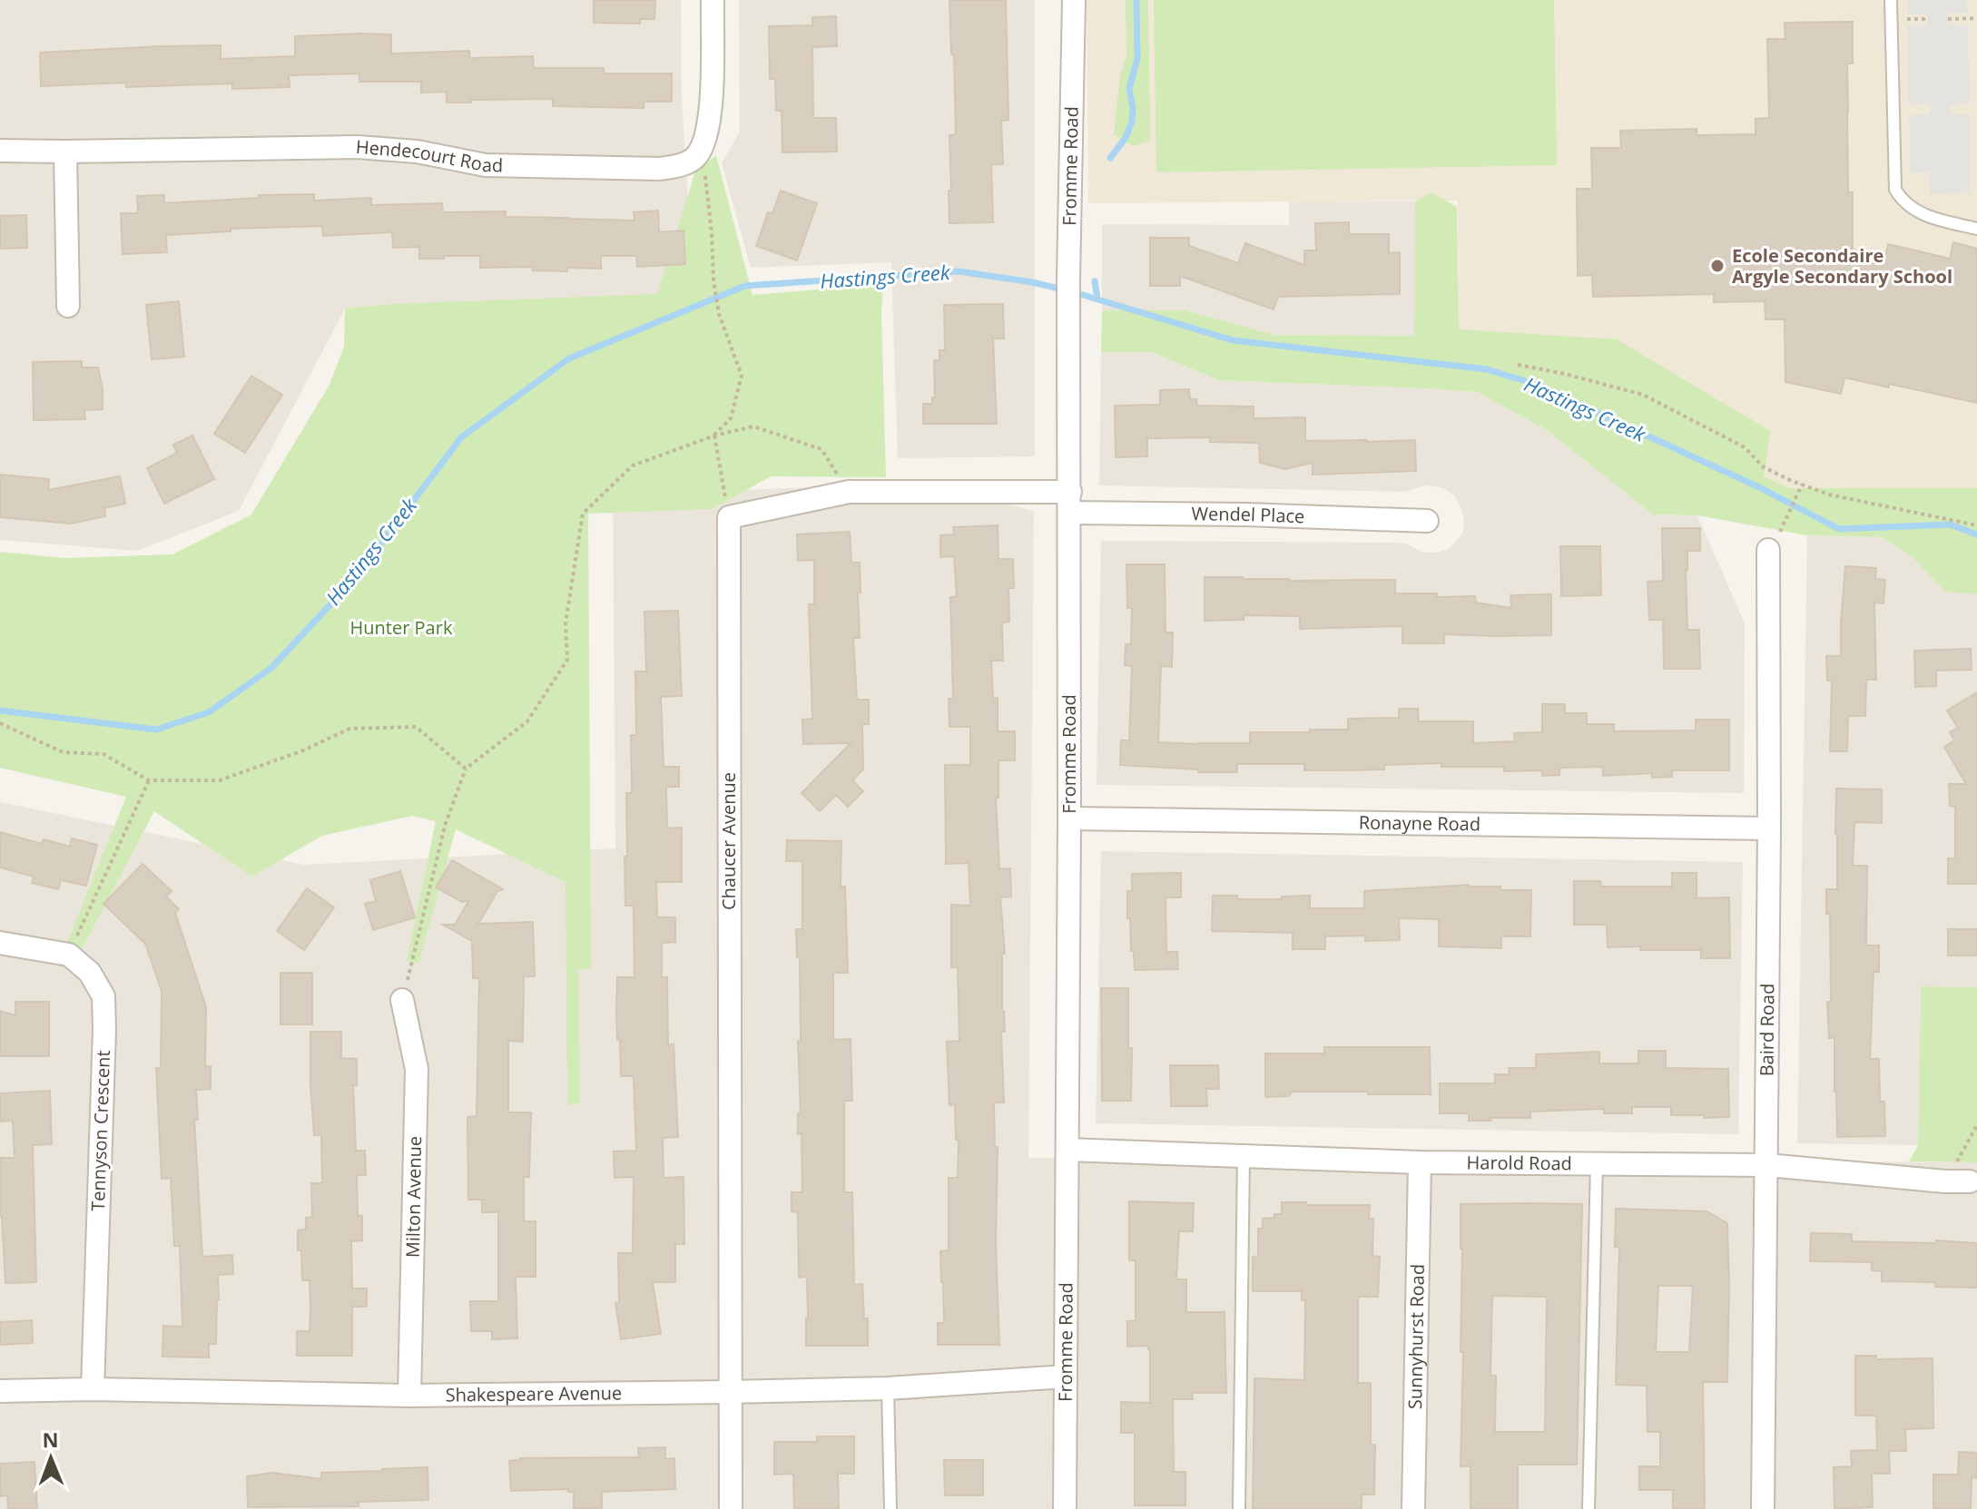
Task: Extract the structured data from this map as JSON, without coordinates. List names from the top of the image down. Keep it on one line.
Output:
{"streets":{"street":["Hendecourt Road","Fromme Road","Wendel Place","Ronayne Road","Chaucer Avenue","Baird Road","Tennyson Crescent","Harold Road","Milton Avenue","Sunnyhurst Road","Shakespeare Avenue"]},"crossings":[["Fromme Road","Wendel Place"],["Fromme Road","Ronayne Road"],["Fromme Road","Harold Road"],["Fromme Road","Shakespeare Avenue"],["Ronayne Road","Baird Road"],["Chaucer Avenue","Shakespeare Avenue"],["Baird Road","Harold Road"],["Tennyson Crescent","Shakespeare Avenue"],["Harold Road","Sunnyhurst Road"],["Milton Avenue","Shakespeare Avenue"]],"water":["Hastings Creek"],"parks":["Hunter Park"],"places":["Ecole Secondaire Argyle Secondary School"],"north":"top"}
